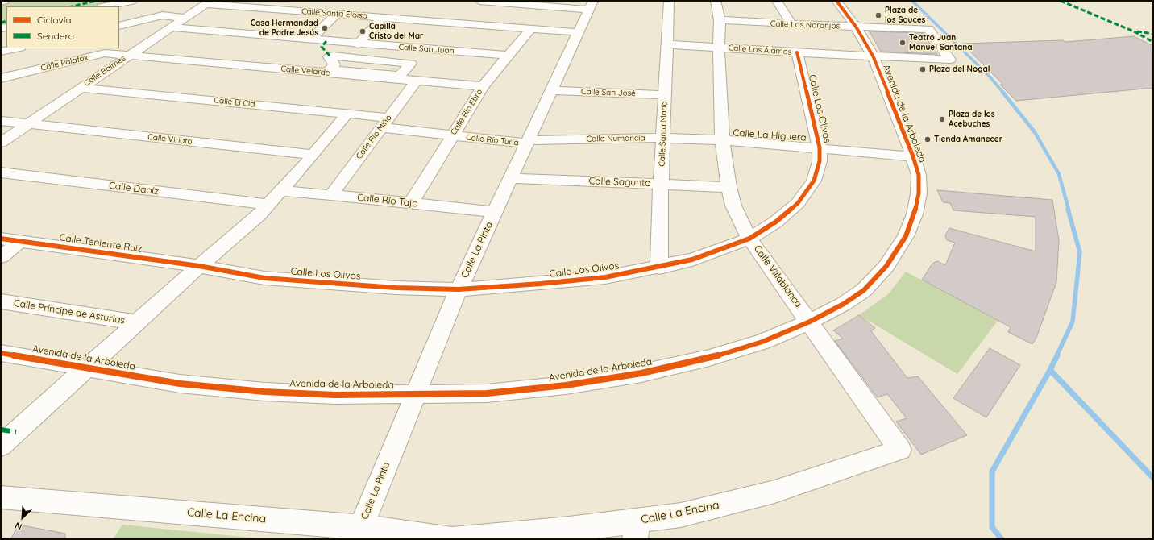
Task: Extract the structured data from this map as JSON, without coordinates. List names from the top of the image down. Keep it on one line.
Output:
{"streets":{"street":["Calle Santa Eloisa","Calle Los Naranjos","Calle San Juan","Calle Los Álamos","Calle Palafox","Calle Balmes","Calle Velarde","Calle San José","Calle El Cid","Calle Los Olivos","Calle Río Ebro","Avenida de la Arboleda","Calle Santa María","Calle La Higuera","Calle Río Miño","Calle Numancia","Calle Viriato","Calle Río Turia","Calle Sagunto","Calle Daoíz","Calle Río Tajo","Calle Teniente Ruiz","Calle La Pinta","Calle Villablanca","Calle Príncipe de Asturias","Calle La Encina"]},"crossings":[["Calle Santa Eloisa","Calle Balmes"],["Calle Santa Eloisa","Calle Río Ebro"],["Calle Santa Eloisa","Calle La Pinta"],["Calle Los Naranjos","Calle Los Álamos"],["Calle Los Naranjos","Avenida de la Arboleda"],["Calle Los Naranjos","Calle Villablanca"],["Calle San Juan","Calle Balmes"],["Calle San Juan","Calle Río Ebro"],["Calle Los Álamos","Calle Los Olivos"],["Calle Los Álamos","Avenida de la Arboleda"],["Calle Los Álamos","Calle Santa María"],["Calle Los Álamos","Calle Villablanca"],["Calle Palafox","Calle Balmes"],["Calle Palafox","Calle Velarde"],["Calle Balmes","Calle Velarde"],["Calle Balmes","Calle El Cid"],["Calle Balmes","Calle Viriato"],["Calle Velarde","Calle Río Ebro"],["Calle Velarde","Calle Río Miño"],["Calle San José","Calle Santa María"],["Calle San José","Calle La Pinta"],["Calle El Cid","Calle Río Miño"],["Calle El Cid","Calle Río Turia"],["Calle Los Olivos","Calle Santa María"],["Calle Los Olivos","Calle La Higuera"],["Calle Los Olivos","Calle Teniente Ruiz"],["Calle Los Olivos","Calle La Pinta"],["Calle Los Olivos","Calle Villablanca"],["Calle Río Ebro","Calle Río Turia"],["Calle Río Ebro","Calle Río Tajo"],["Avenida de la Arboleda","Calle La Higuera"],["Avenida de la Arboleda","Calle La Pinta"],["Avenida de la Arboleda","Calle Villablanca"],["Calle Santa María","Calle Numancia"],["Calle Santa María","Calle Sagunto"],["Calle La Higuera","Calle Numancia"],["Calle La Higuera","Calle Villablanca"],["Calle Río Miño","Calle Río Turia"],["Calle Río Miño","Calle Río Tajo"],["Calle Numancia","Calle Río Turia"],["Calle Numancia","Calle La Pinta"],["Calle Numancia","Calle Villablanca"],["Calle Río Turia","Calle La Pinta"],["Calle Sagunto","Calle La Pinta"],["Calle Sagunto","Calle Villablanca"],["Calle Río Tajo","Calle La Pinta"],["Calle La Pinta","Calle La Encina"],["Calle Villablanca","Calle La Encina"]],"places":["Plaza de los Sauces","Casa Hermandad de Padre Jesús","Capilla Cristo del Mar","Teatro Juan Manuel Santana","Plaza del Nogal","Plaza de los Acebuches","Tienda Amanecer"],"legend":["Ciclovía","Sendero"],"north":"bottom left"}
